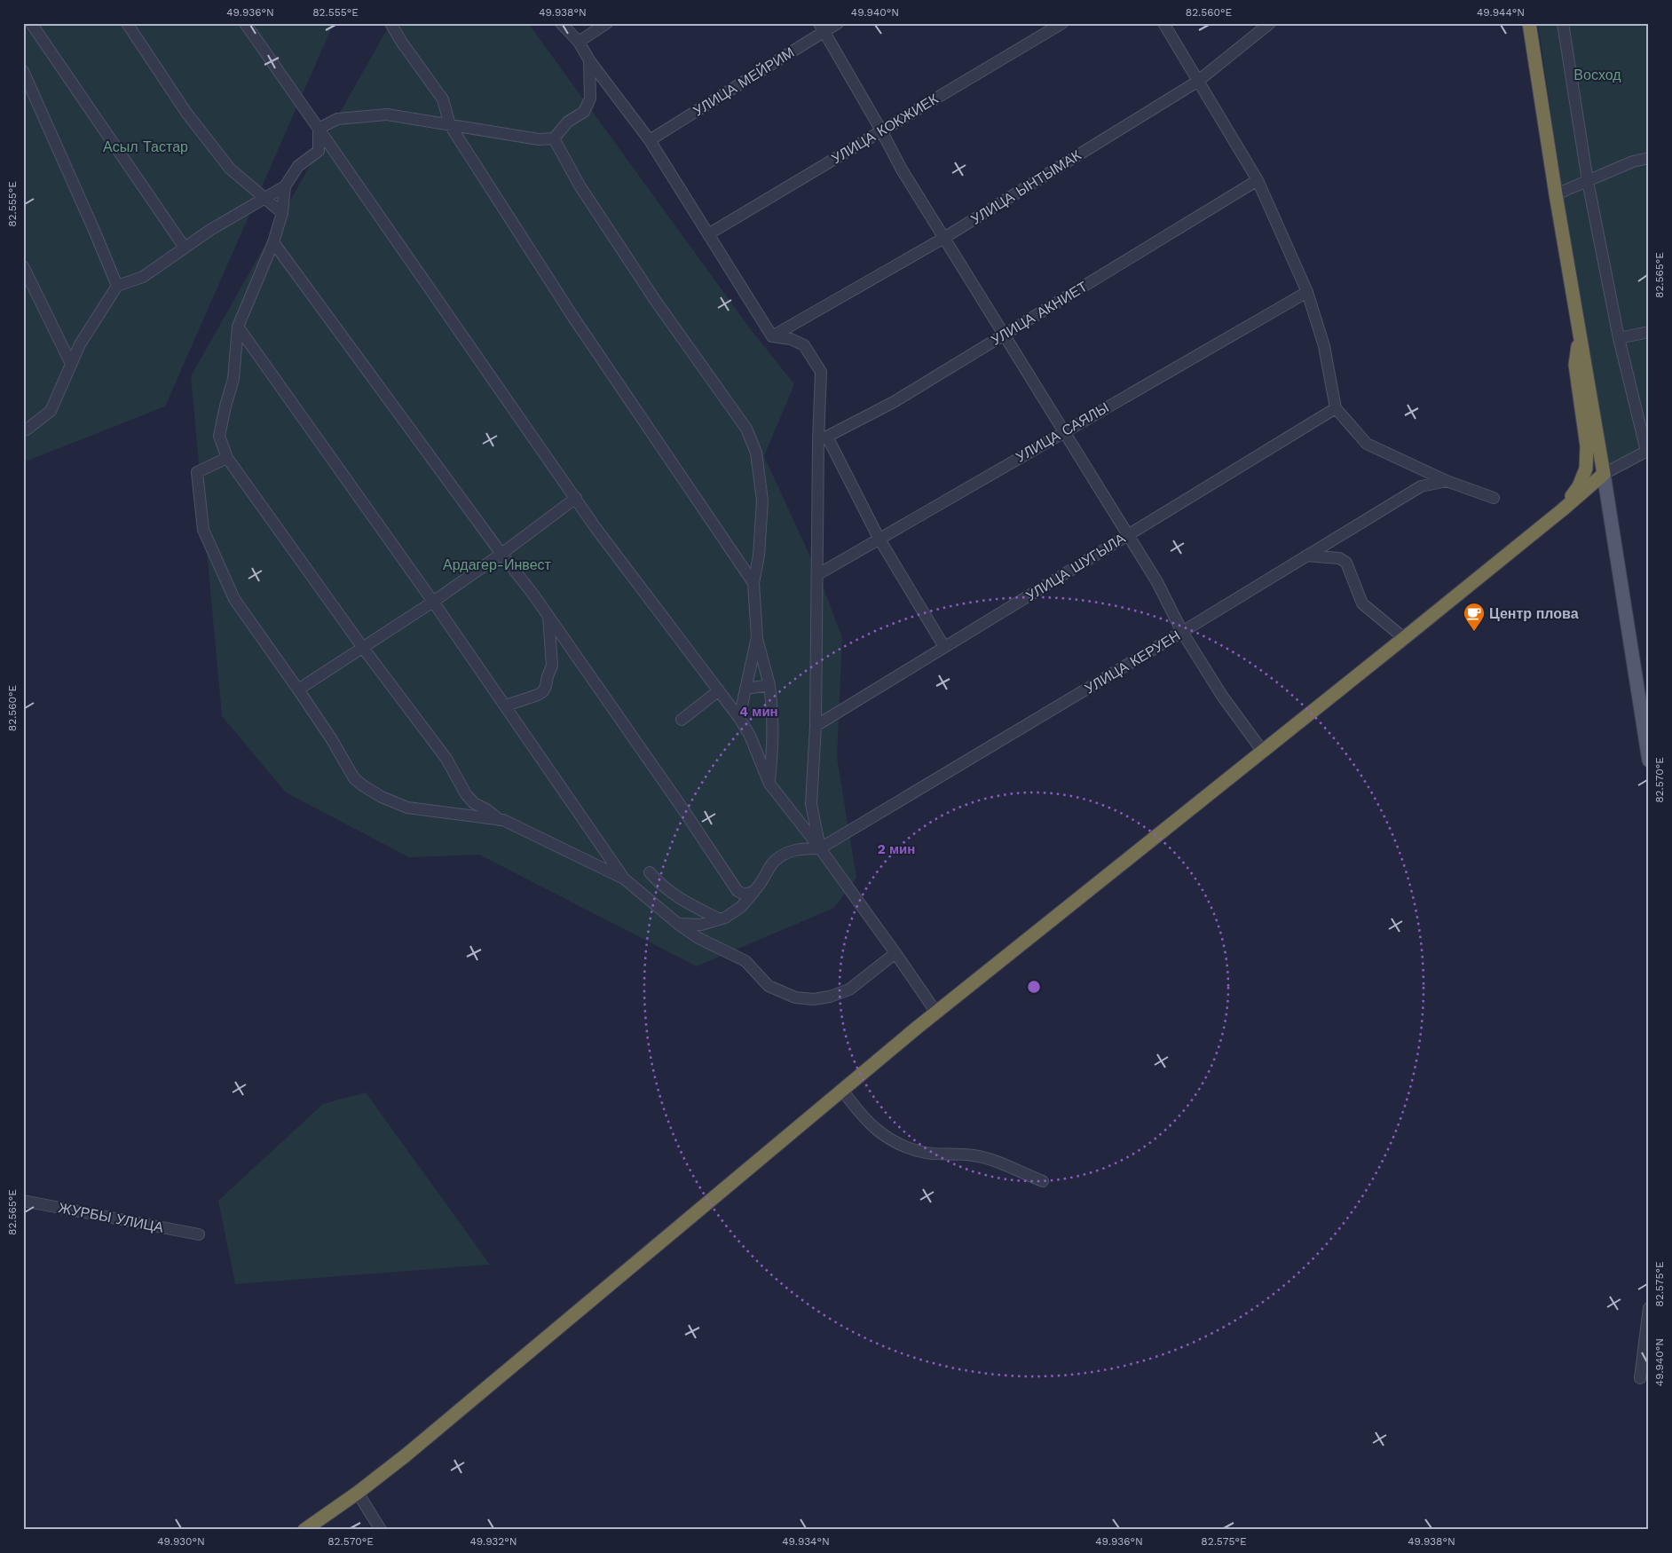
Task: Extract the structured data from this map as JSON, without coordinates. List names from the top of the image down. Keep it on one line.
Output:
{"streets":{"street":["УЛИЦА МЕЙРИМ","УЛИЦА КОКЖИЕК","УЛИЦА ЫНТЫМАК","УЛИЦА АКНИЕТ","УЛИЦА САЯЛЫ","УЛИЦА ШУГЫЛА","УЛИЦА КЕРУЕН","ЖУРБЫ УЛИЦА"]},"parks":["Восход","Асыл Тастар","Ардагер-Инвест"],"places":{"cafe":["Центр плова"]},"coordinates":["49.936°N","82.555°E","49.938°N","49.940°N","82.560°E","49.944°N","82.565°E","82.570°E","82.575°E","49.930°N","49.932°N","49.934°N"],"rings":["4 мин","2 мин"]}
